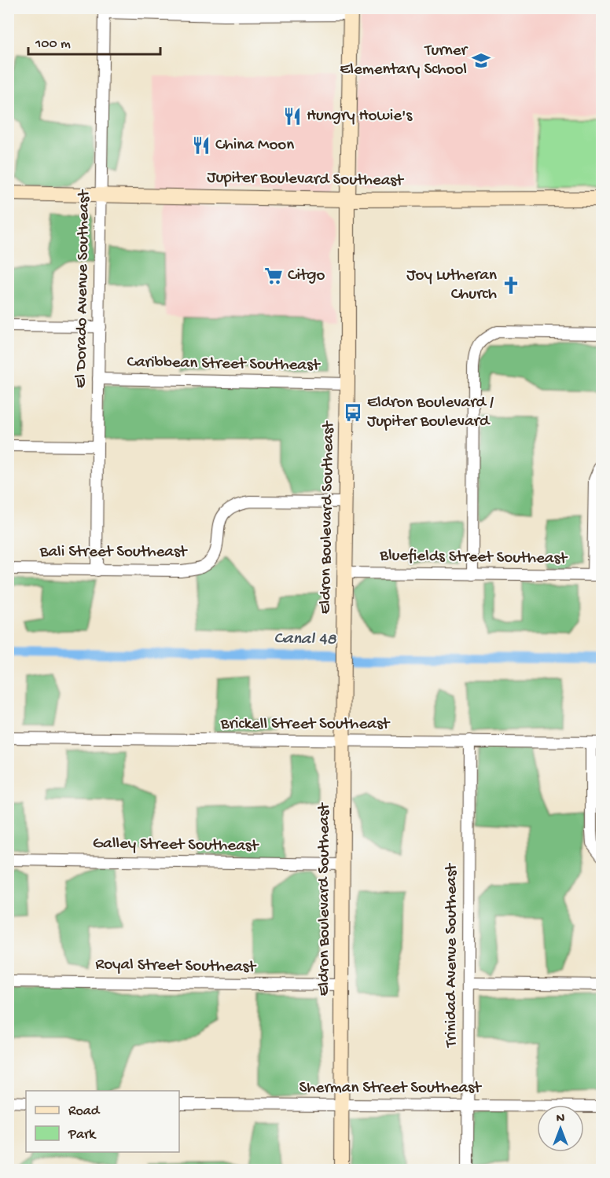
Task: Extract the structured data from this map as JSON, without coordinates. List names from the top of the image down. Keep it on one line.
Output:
{"streets":{"street":["Jupiter Boulevard Southeast","El Dorado Avenue Southeast","Caribbean Street Southeast","Eldron Boulevard Southeast","Bali Street Southeast","Bluefields Street Southeast","Brickell Street Southeast","Galley Street Southeast","Trinidad Avenue Southeast","Royal Street Southeast","Sherman Street Southeast"]},"crossings":[["Jupiter Boulevard Southeast","El Dorado Avenue Southeast"],["Jupiter Boulevard Southeast","Eldron Boulevard Southeast"],["El Dorado Avenue Southeast","Caribbean Street Southeast"],["El Dorado Avenue Southeast","Bali Street Southeast"],["Caribbean Street Southeast","Eldron Boulevard Southeast"],["Eldron Boulevard Southeast","Bali Street Southeast"],["Eldron Boulevard Southeast","Bluefields Street Southeast"],["Eldron Boulevard Southeast","Brickell Street Southeast"],["Eldron Boulevard Southeast","Galley Street Southeast"],["Eldron Boulevard Southeast","Royal Street Southeast"],["Eldron Boulevard Southeast","Sherman Street Southeast"],["Brickell Street Southeast","Trinidad Avenue Southeast"],["Trinidad Avenue Southeast","Sherman Street Southeast"]],"water":["Canal 48"],"places":{"school or university":["Turner Elementary School"],"restaurant":["Hungry Howie's","China Moon"],"supermarket":["Citgo"],"church":["Joy Lutheran Church"],"bus stop":["Eldron Boulevard / Jupiter Boulevard"]},"legend":["Road","Park"],"scale_bar":"100 m","north":"top"}
